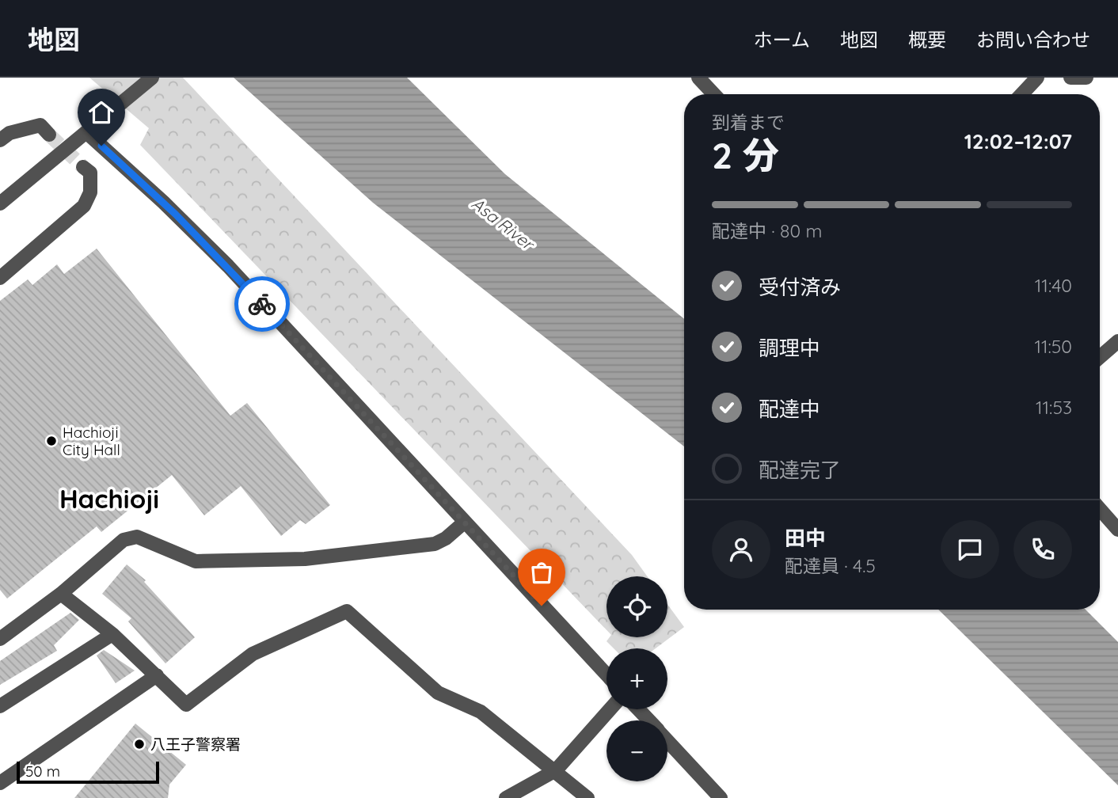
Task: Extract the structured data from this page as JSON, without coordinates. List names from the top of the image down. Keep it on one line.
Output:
{"districts":["Hachioji"],"water":["Asa River"],"places":["Hachioji City Hall","八王子警察署"],"scale_bar":"50 m","page":{"header":"地図","nav":["ホーム","地図","概要","お問い合わせ"],"heading":["2 分","到着まで","12:02–12:07"],"panel":["田中","配達員 · 4.5"],"bar":"配達中 · 80 m","list":[["受付済み","11:40"],["調理中","11:50"],["配達中","11:53"],"配達完了"],"map_buttons":["+","−"],"scale":"50 m"}}
